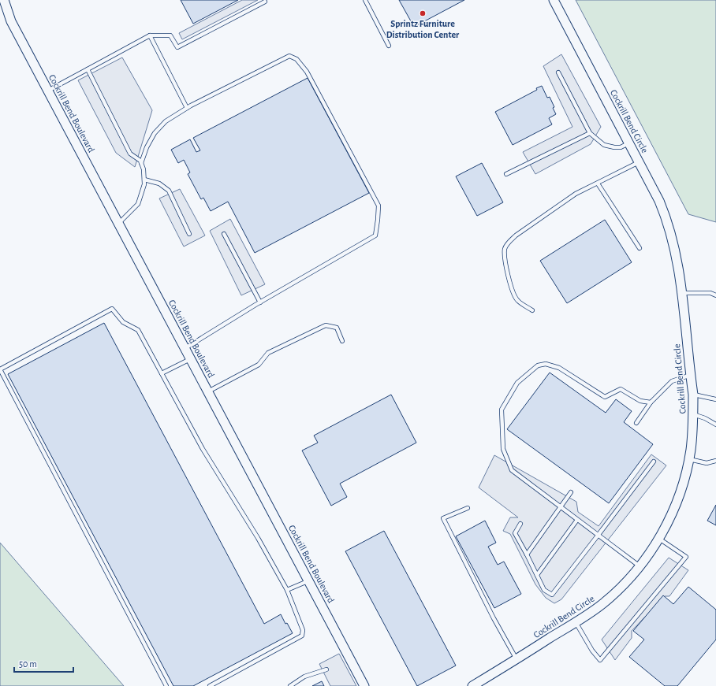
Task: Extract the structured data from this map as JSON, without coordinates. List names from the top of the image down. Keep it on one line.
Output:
{"streets":{"street":["Cockrill Bend Boulevard","Cockrill Bend Circle"]},"places":["Sprintz Furniture Distribution Center"],"scale_bar":"50 m"}
